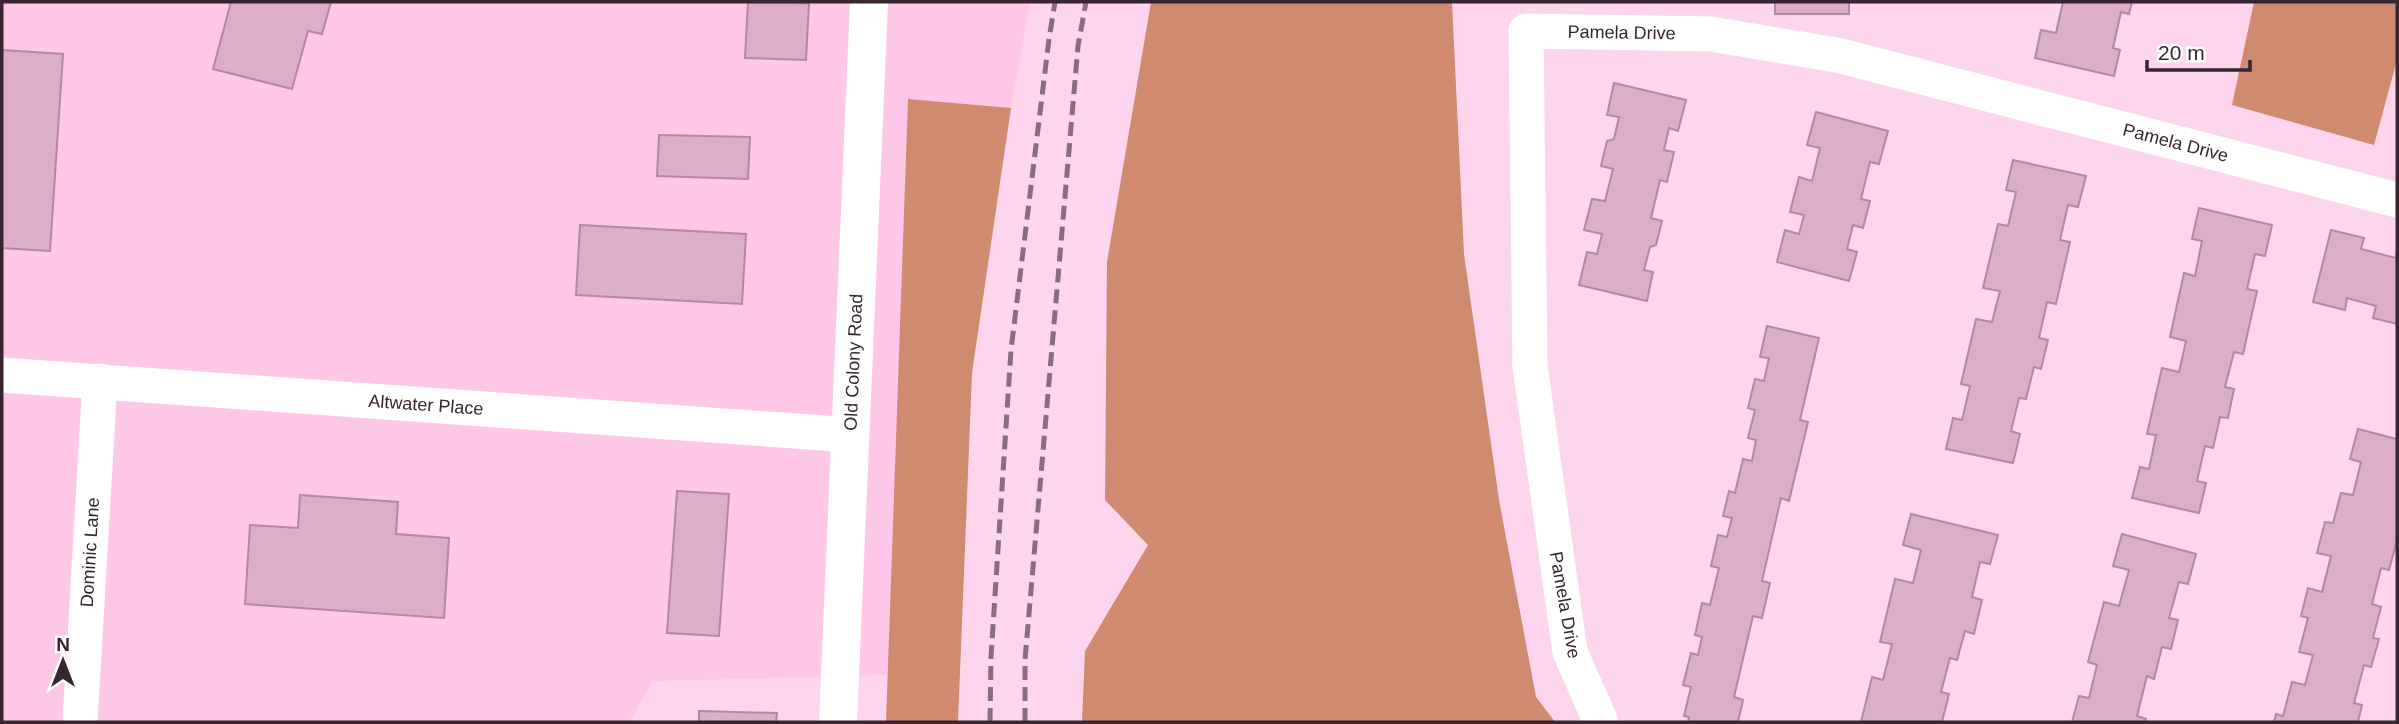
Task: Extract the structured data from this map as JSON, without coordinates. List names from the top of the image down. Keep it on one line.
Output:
{"streets":{"main road":["Old Colony Road"],"street":["Pamela Drive","Altwater Place","Dominic Lane"]},"crossings":[["Old Colony Road","Altwater Place"],["Altwater Place","Dominic Lane"]],"scale_bar":"20 m","north":"top"}
